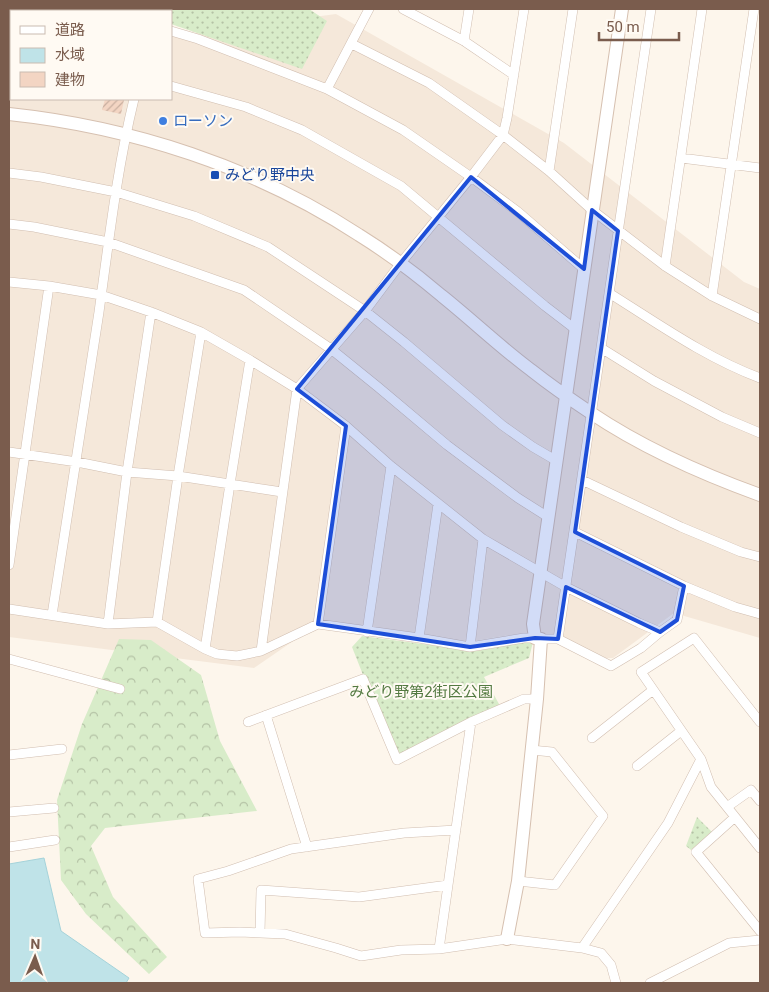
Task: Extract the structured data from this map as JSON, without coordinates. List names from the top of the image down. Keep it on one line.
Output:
{"parks":["みどり野第2街区公園"],"places":{"other":["ローソン"],"transit":["みどり野中央"]},"legend":["道路","水域","建物"],"scale_bar":"50 m","north":"top"}
